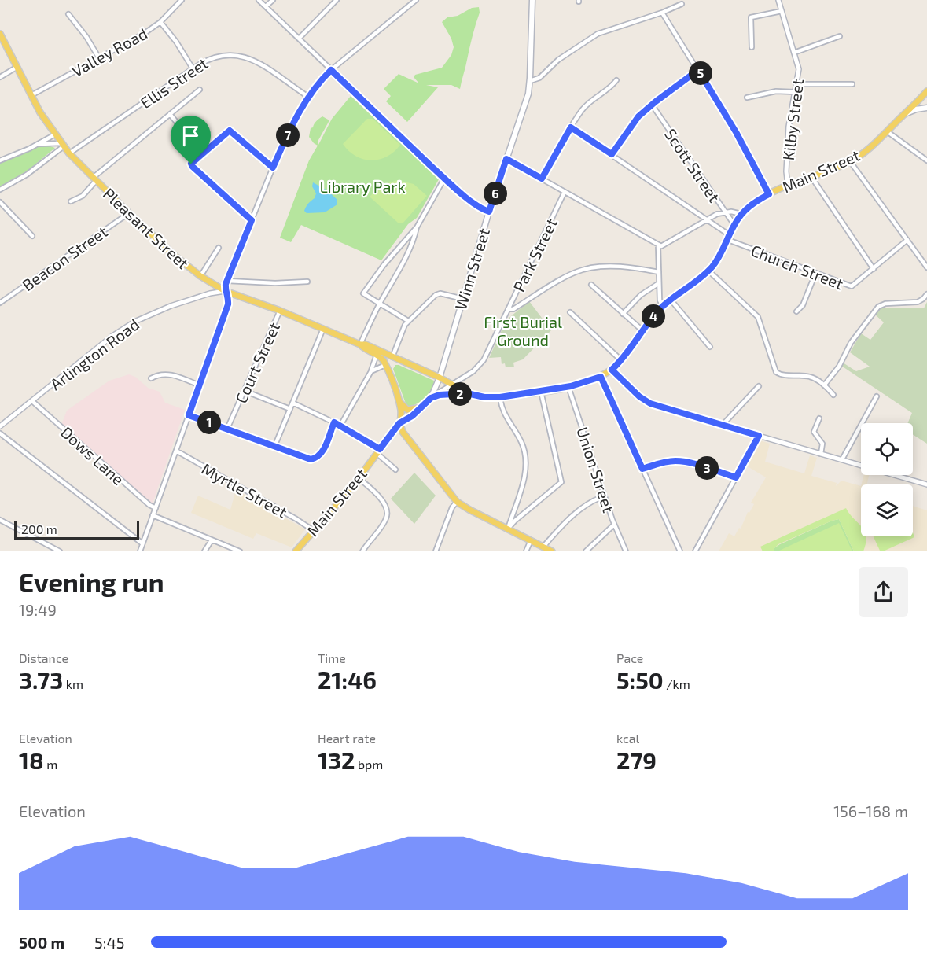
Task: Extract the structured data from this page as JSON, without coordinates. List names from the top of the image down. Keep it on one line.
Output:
{"streets":{"main road":["Main Street","Pleasant Street","Winn Street"],"street":["Valley Road","Ellis Street","Kilby Street","Scott Street","Park Street","Beacon Street","Church Street","Arlington Road","Court Street","Dows Lane","Union Street","Myrtle Street"]},"crossings":[["Valley Road","Pleasant Street"],["Ellis Street","Pleasant Street"],["Kilby Street","Main Street"],["Scott Street","Main Street"],["Main Street","Pleasant Street"],["Main Street","Park Street"],["Main Street","Church Street"],["Main Street","Winn Street"],["Main Street","Union Street"],["Main Street","Myrtle Street"],["Pleasant Street","Beacon Street"],["Pleasant Street","Winn Street"],["Pleasant Street","Arlington Road"],["Pleasant Street","Court Street"],["Park Street","Winn Street"],["Arlington Road","Dows Lane"]],"parks":["Library Park","First Burial Ground"],"scale_bar":"200 m","page":{"pins":["5","7","6","4","2","1","3"],"scale":"200 m","heading":["Evening run","19:49"],"stats":[["Distance","3.73 km"],["Time","21:46"],["Pace","5:50 /km"],["Elevation","18 m"],["Heart rate","132 bpm"],["kcal","279"]],"chart":["Elevation","156–168 m"],"list":[{"name":"500 m","note":"5:45"}]}}
